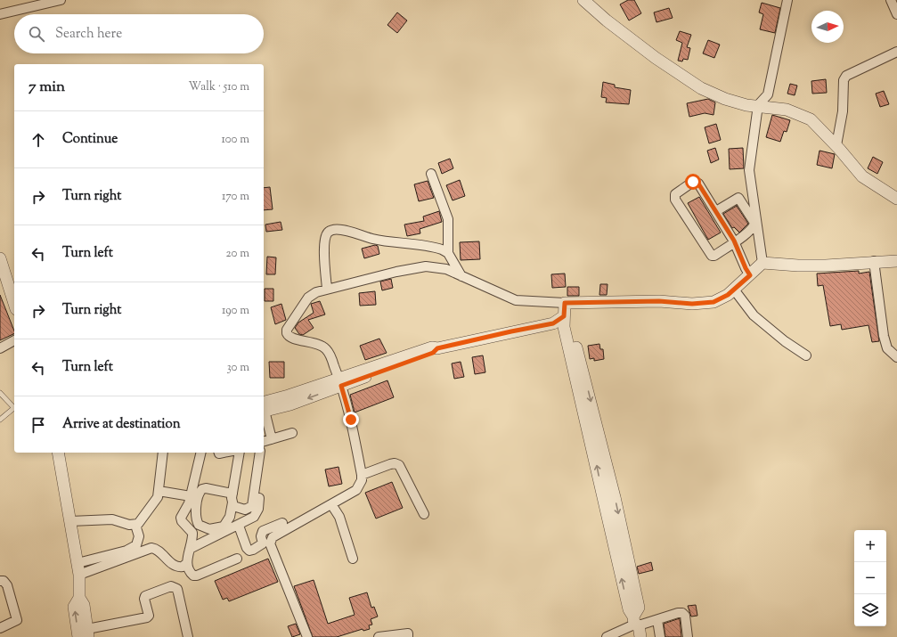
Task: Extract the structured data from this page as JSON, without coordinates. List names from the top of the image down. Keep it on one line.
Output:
{"north":"right","page":{"search":"Search here","heading":["7 min","Walk · 510 m"],"list":[["Continue","100 m"],["Turn right","170 m"],["Turn left","20 m"],["Turn right","190 m"],["Turn left","30 m"],"Arrive at destination"],"map_buttons":["+","−"]}}
